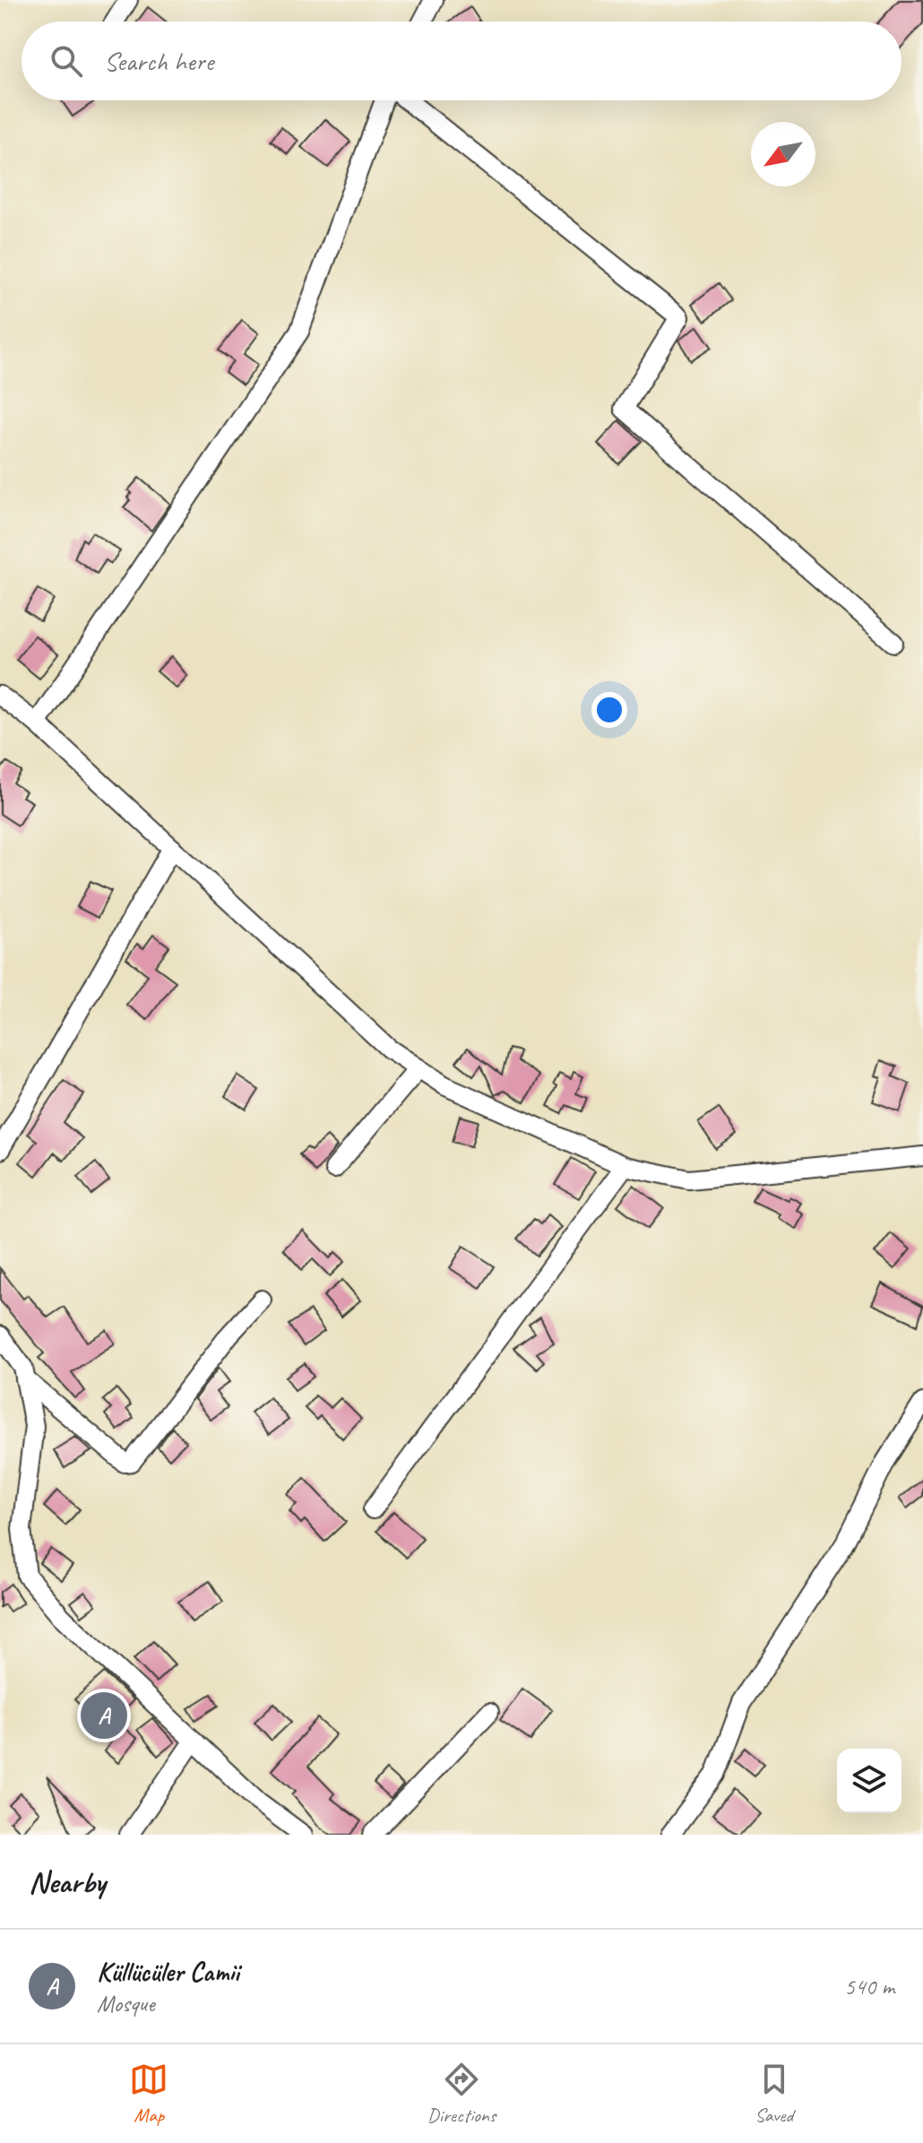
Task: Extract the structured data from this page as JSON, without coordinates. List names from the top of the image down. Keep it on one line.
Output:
{"north":"bottom left","page":{"search":"Search here","pins":"A","heading":"Nearby","list":[{"mark":"A","name":"Küllücüler Camii","note":"Mosque","value":"540 m"}],"nav":["Map","Directions","Saved"]}}
